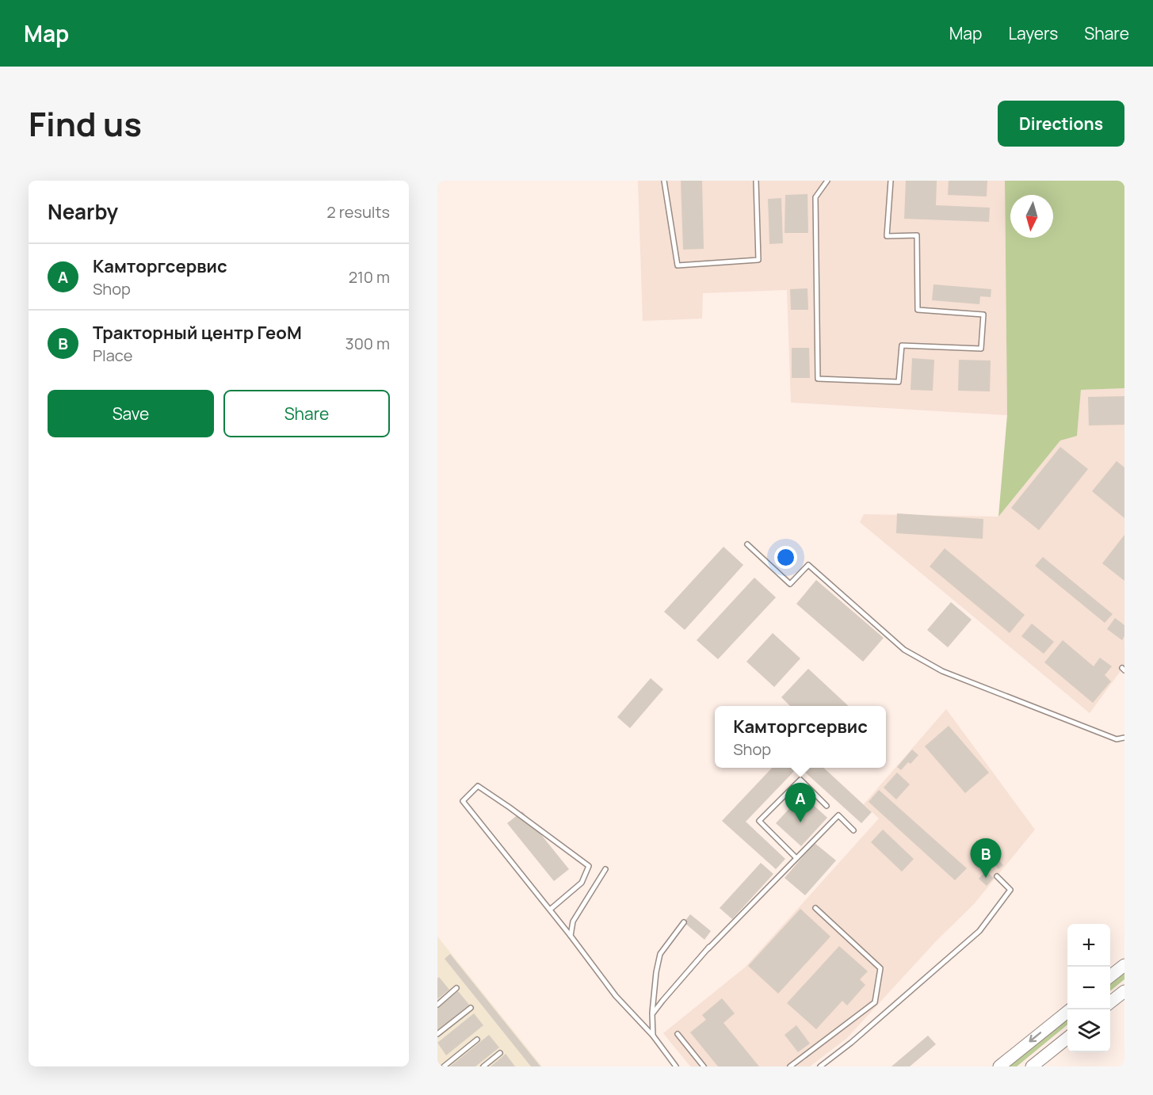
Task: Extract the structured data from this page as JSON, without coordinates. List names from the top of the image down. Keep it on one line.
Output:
{"north":"bottom","page":{"header":"Map","nav":["Map","Layers","Share"],"title":"Find us","buttons":["Directions",["Save","Share"]],"heading":["Nearby","2 results"],"list":[{"mark":"A","name":"Камторгсервис","note":"Shop","value":"210 m"},{"mark":"B","name":"Тракторный центр ГеоМ","note":"Place","value":"300 m"}],"popup":["Камторгсервис","Shop"],"pins":["A","B"],"map_buttons":["+","−"]}}
